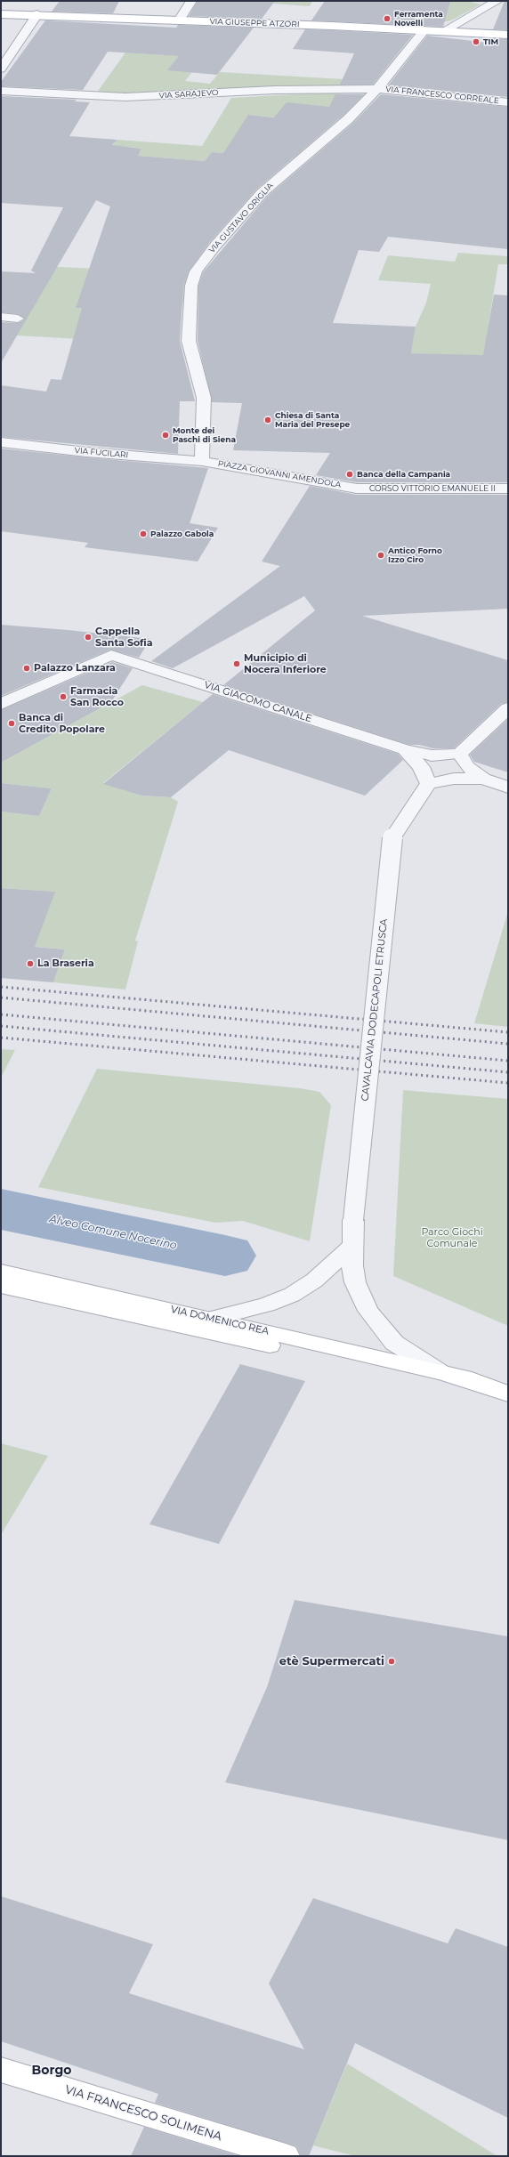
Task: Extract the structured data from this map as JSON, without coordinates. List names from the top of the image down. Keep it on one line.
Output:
{"streets":{"main road":["VIA GIUSEPPE ATZORI","VIA DOMENICO REA","VIA FRANCESCO SOLIMENA"],"street":["VIA SARAJEVO","VIA FRANCESCO CORREALE","VIA GUSTAVO ORIGLIA","VIA FUCILARI","PIAZZA GIOVANNI AMENDOLA","CORSO VITTORIO EMANUELE II","VIA GIACOMO CANALE","CAVALCAVIA DODECAPOLI ETRUSCA"]},"crossings":[["VIA GIUSEPPE ATZORI","VIA GUSTAVO ORIGLIA"],["VIA SARAJEVO","VIA FRANCESCO CORREALE"],["VIA SARAJEVO","VIA GUSTAVO ORIGLIA"],["VIA FRANCESCO CORREALE","VIA GUSTAVO ORIGLIA"],["VIA GUSTAVO ORIGLIA","VIA FUCILARI"],["VIA GUSTAVO ORIGLIA","PIAZZA GIOVANNI AMENDOLA"],["VIA FUCILARI","PIAZZA GIOVANNI AMENDOLA"],["PIAZZA GIOVANNI AMENDOLA","CORSO VITTORIO EMANUELE II"],["CAVALCAVIA DODECAPOLI ETRUSCA","VIA DOMENICO REA"]],"districts":["Borgo"],"water":["Alveo Comune Nocerino"],"parks":["Parco Giochi Comunale"],"places":["Ferramenta Novelli","TIM","Chiesa di Santa Maria del Presepe","Monte dei Paschi di Siena","Banca della Campania","Palazzo Gabola","Antico Forno Izzo Ciro","Cappella Santa Sofia","Municipio di Nocera Inferiore","Palazzo Lanzara","Farmacia San Rocco","Banca di Credito Popolare","La Braseria","etè Supermercati"]}
